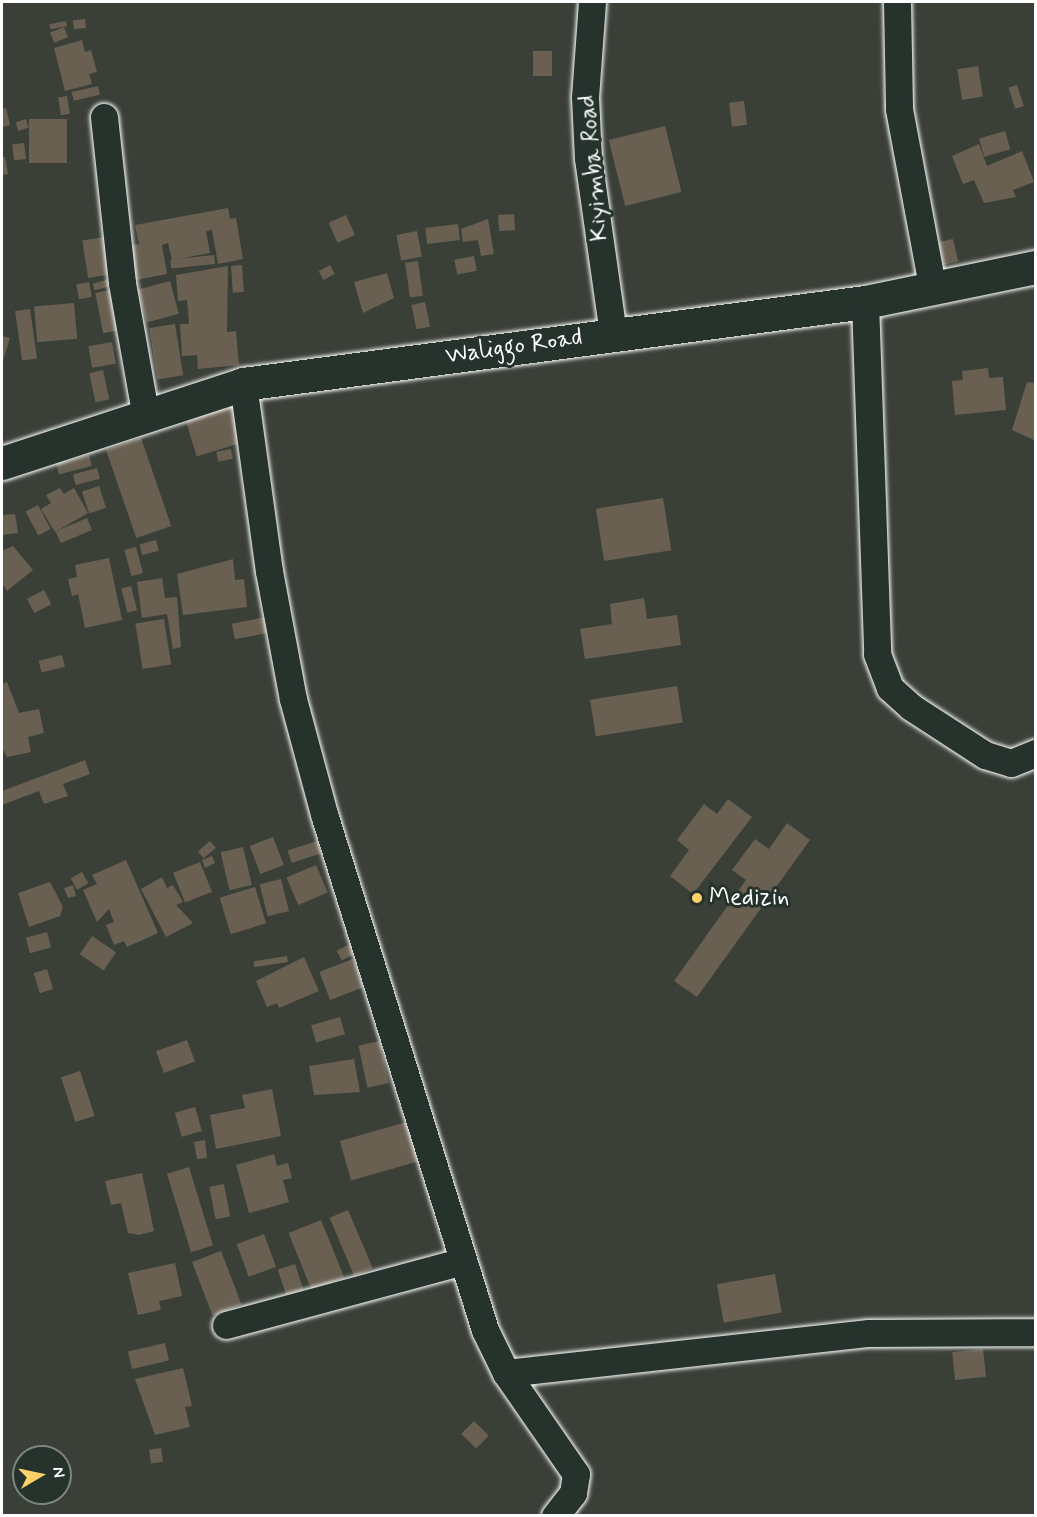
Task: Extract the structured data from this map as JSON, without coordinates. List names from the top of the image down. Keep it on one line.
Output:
{"streets":{"street":["Kiyimba Road","Waliggo Road"]},"crossings":[["Kiyimba Road","Waliggo Road"]],"places":["Medizin"],"north":"right"}
